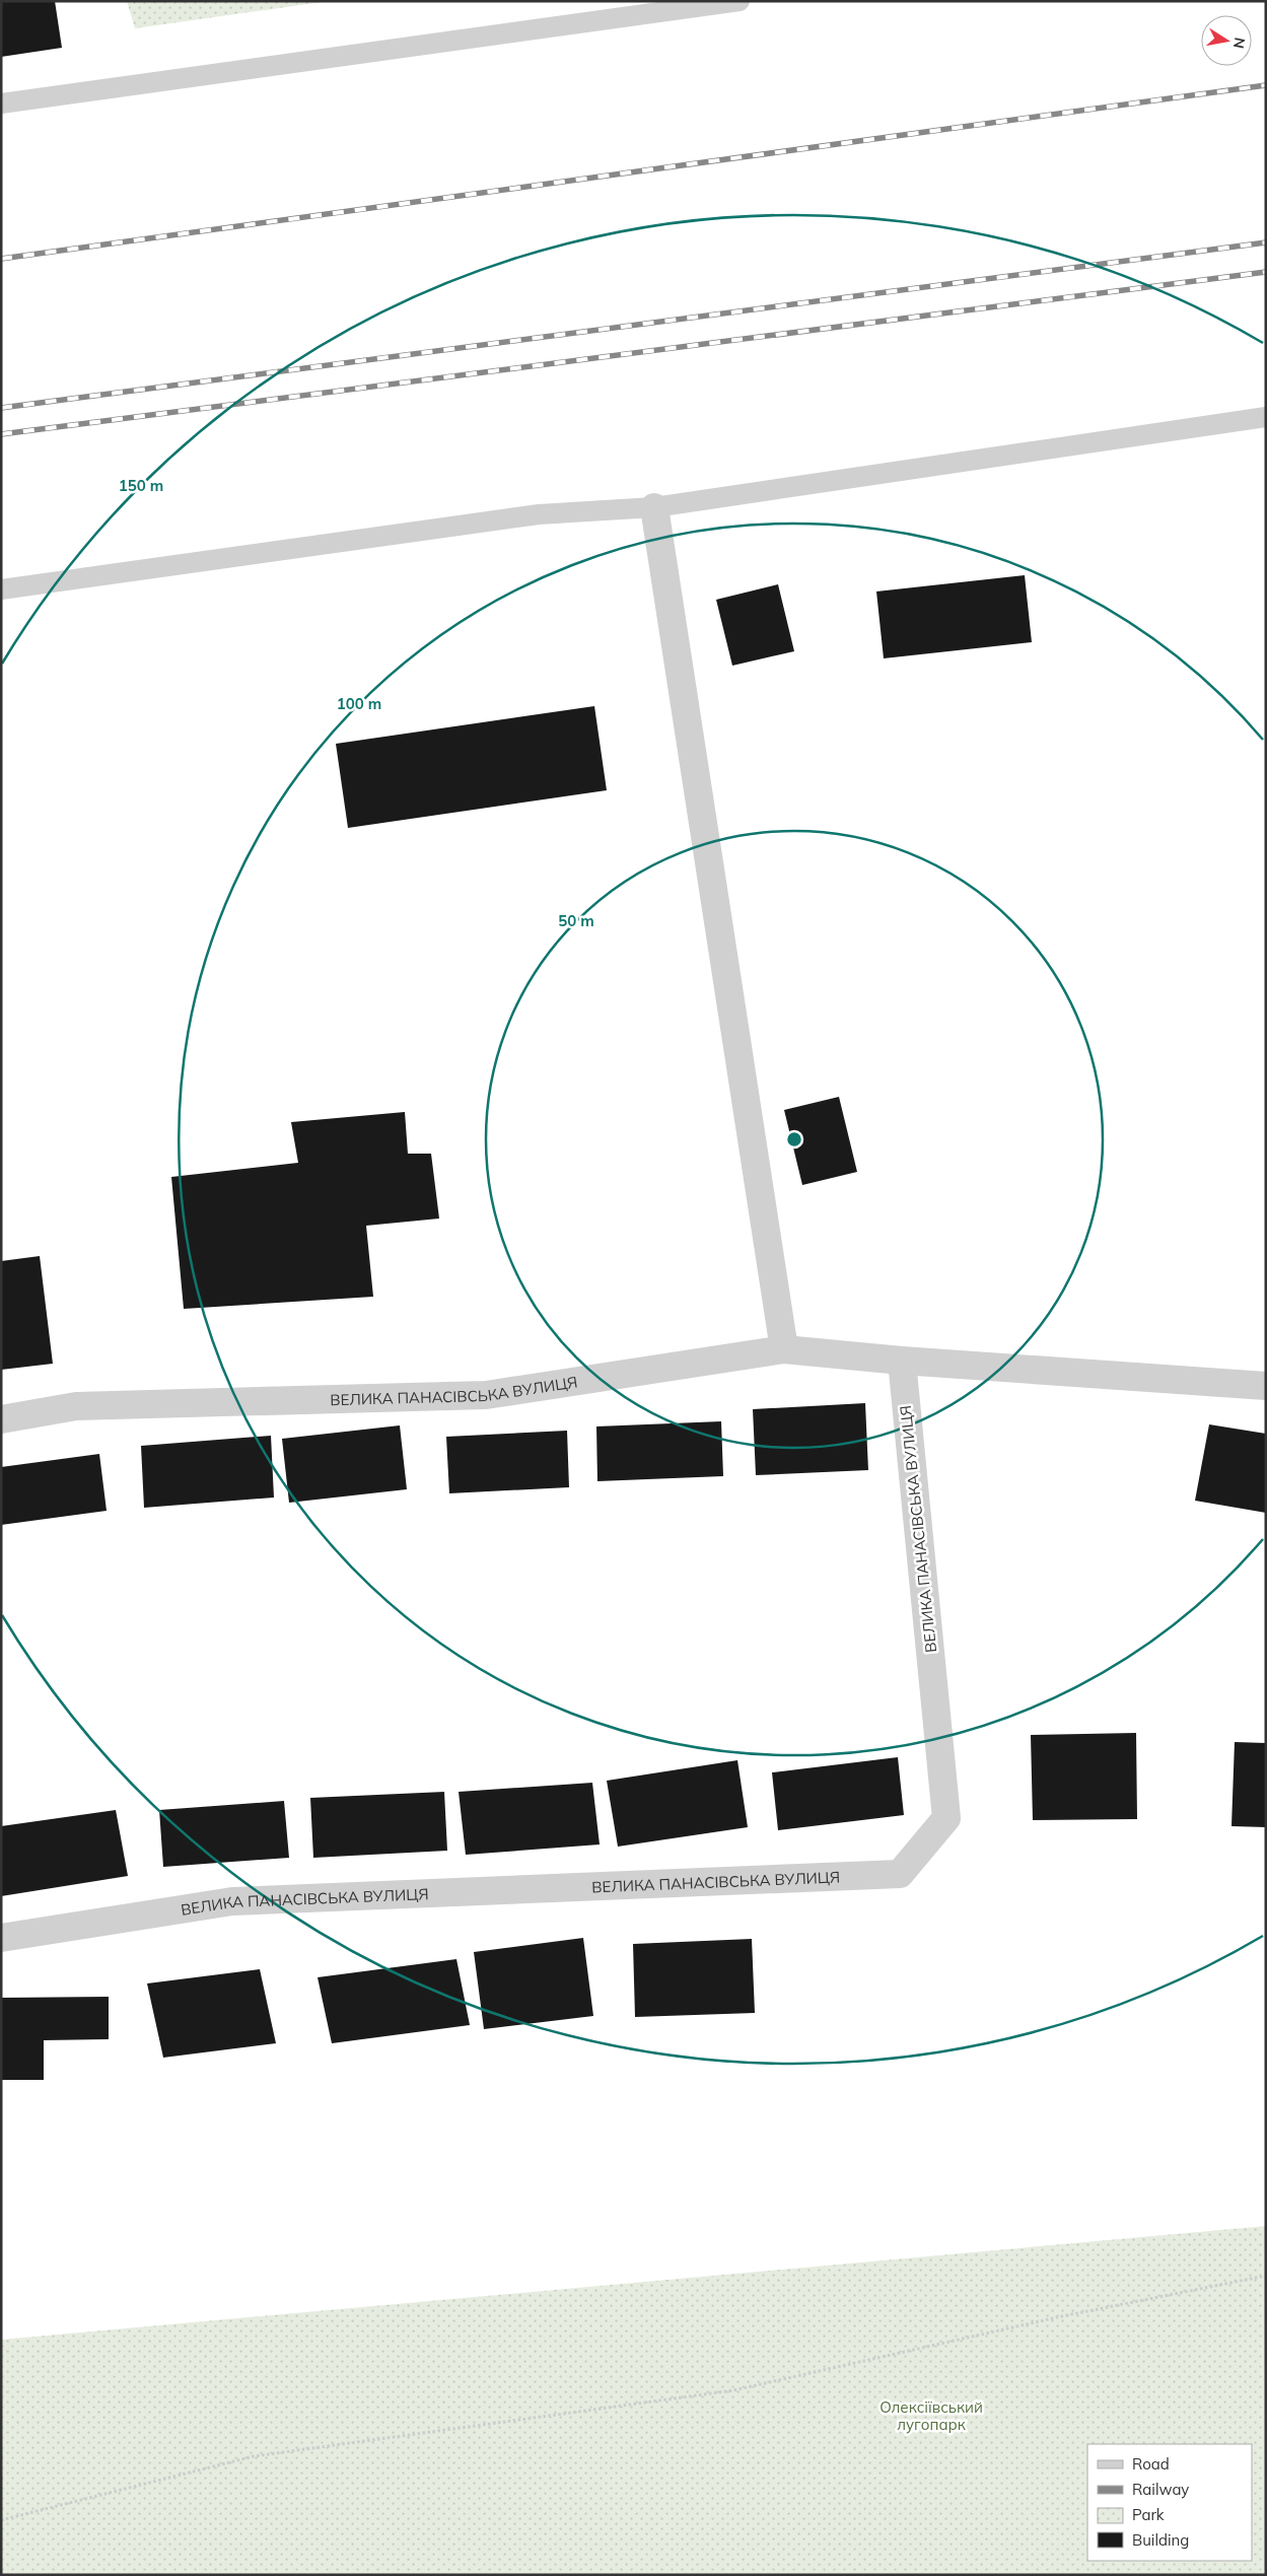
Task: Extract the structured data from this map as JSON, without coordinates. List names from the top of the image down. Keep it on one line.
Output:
{"streets":{"street":["ВЕЛИКА ПАНАСІВСЬКА ВУЛИЦЯ"]},"parks":["Олексіївський лугопарк"],"legend":["Road","Railway","Park","Building"],"north":"right","rings":["150 m","100 m","50 m"]}
